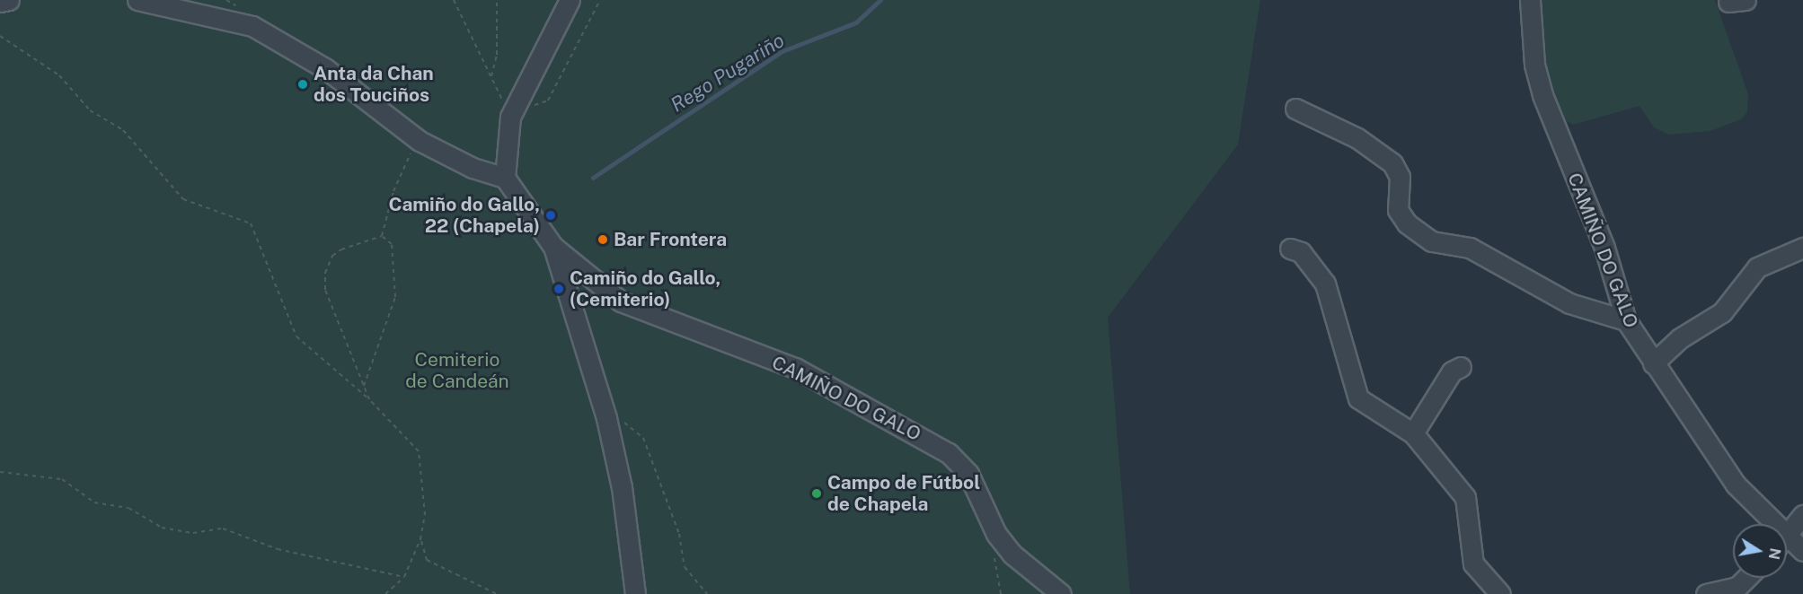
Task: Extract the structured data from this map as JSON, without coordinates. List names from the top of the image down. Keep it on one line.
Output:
{"streets":{"street":["CAMIÑO DO GALO"]},"water":["Rego Pugariño"],"parks":["Cemiterio de Candeán"],"places":["Anta da Chan dos Touciños","Camiño do Gallo, 22 (Chapela)","Bar Frontera","Camiño do Gallo, (Cemiterio)","Campo de Fútbol de Chapela"],"north":"right"}
